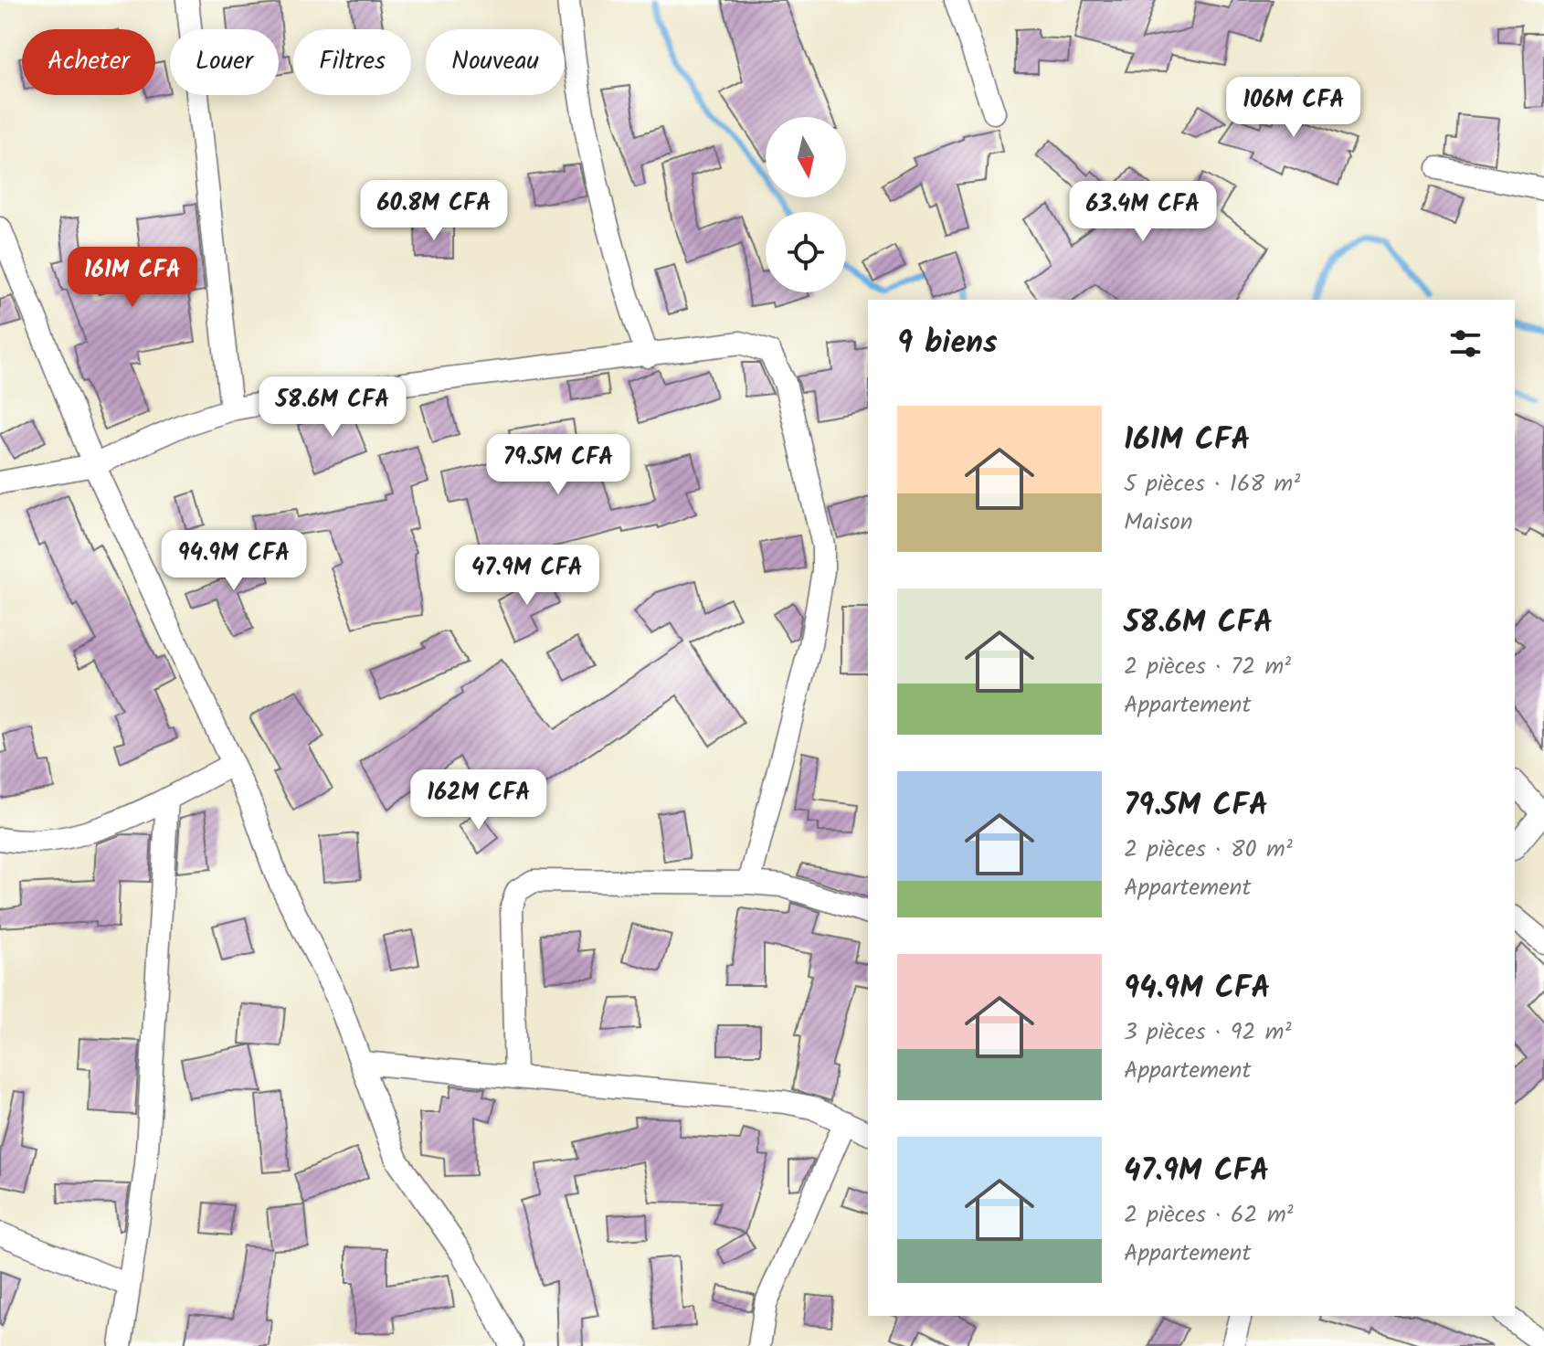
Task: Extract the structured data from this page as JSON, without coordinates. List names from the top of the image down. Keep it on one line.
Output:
{"north":"bottom","page":{"chip":["Acheter","Louer","Filtres","Nouveau"],"price":["106M CFA","60.8M CFA","63.4M CFA","161M CFA","58.6M CFA","79.5M CFA","94.9M CFA","47.9M CFA","162M CFA"],"heading":"9 biens","list":[{"name":"161M CFA","note":"5 pièces · 168 m² · Maison"},{"name":"58.6M CFA","note":"2 pièces · 72 m² · Appartement"},{"name":"79.5M CFA","note":"2 pièces · 80 m² · Appartement"},{"name":"94.9M CFA","note":"3 pièces · 92 m² · Appartement"},{"name":"47.9M CFA","note":"2 pièces · 62 m² · Appartement"}]}}
